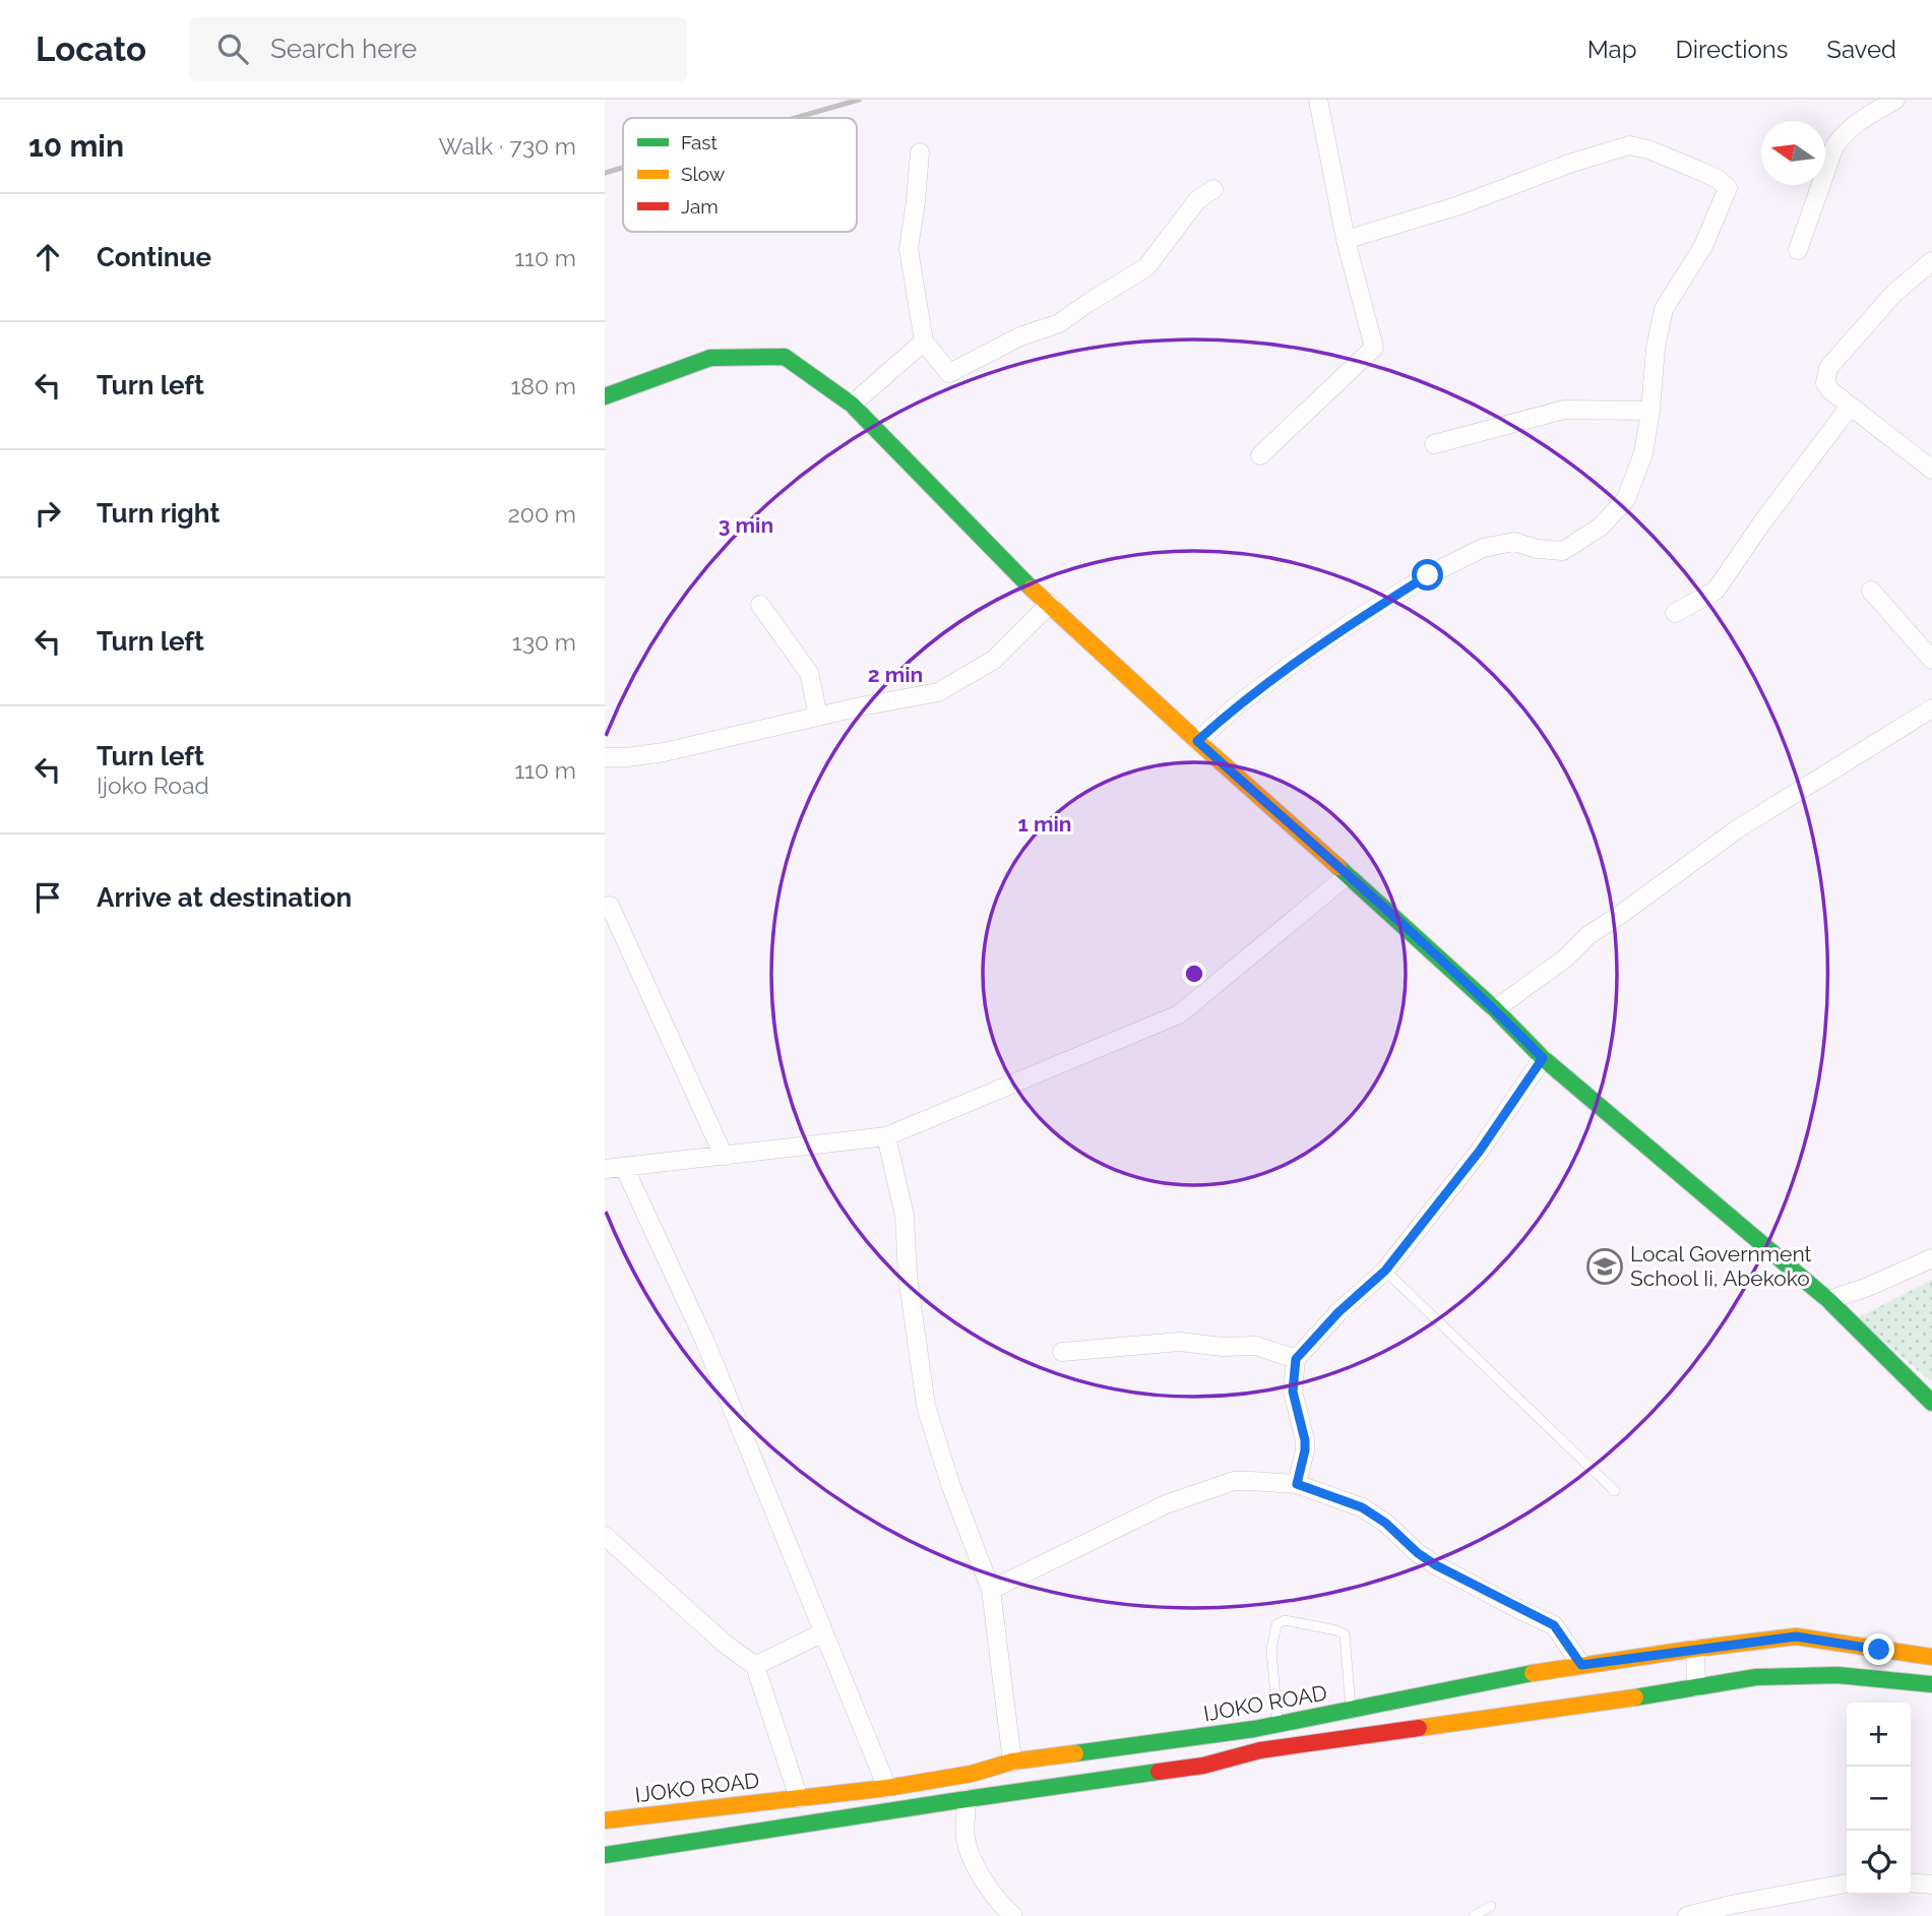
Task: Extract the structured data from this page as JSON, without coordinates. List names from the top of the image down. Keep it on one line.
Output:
{"streets":{"street":["IJOKO ROAD"]},"places":{"school or university":["Local Government School Ii, Abekoko"]},"legend":["Fast","Slow","Jam"],"north":"left","page":{"header":"Locato","search":"Search here","nav":["Map","Directions","Saved"],"heading":["10 min","Walk · 730 m"],"list":[["Continue","110 m"],["Turn left","180 m"],["Turn right","200 m"],["Turn left","130 m"],["Turn left","Ijoko Road","110 m"],"Arrive at destination"],"map_buttons":["+","−"]},"rings":["3 min","2 min","1 min"]}
